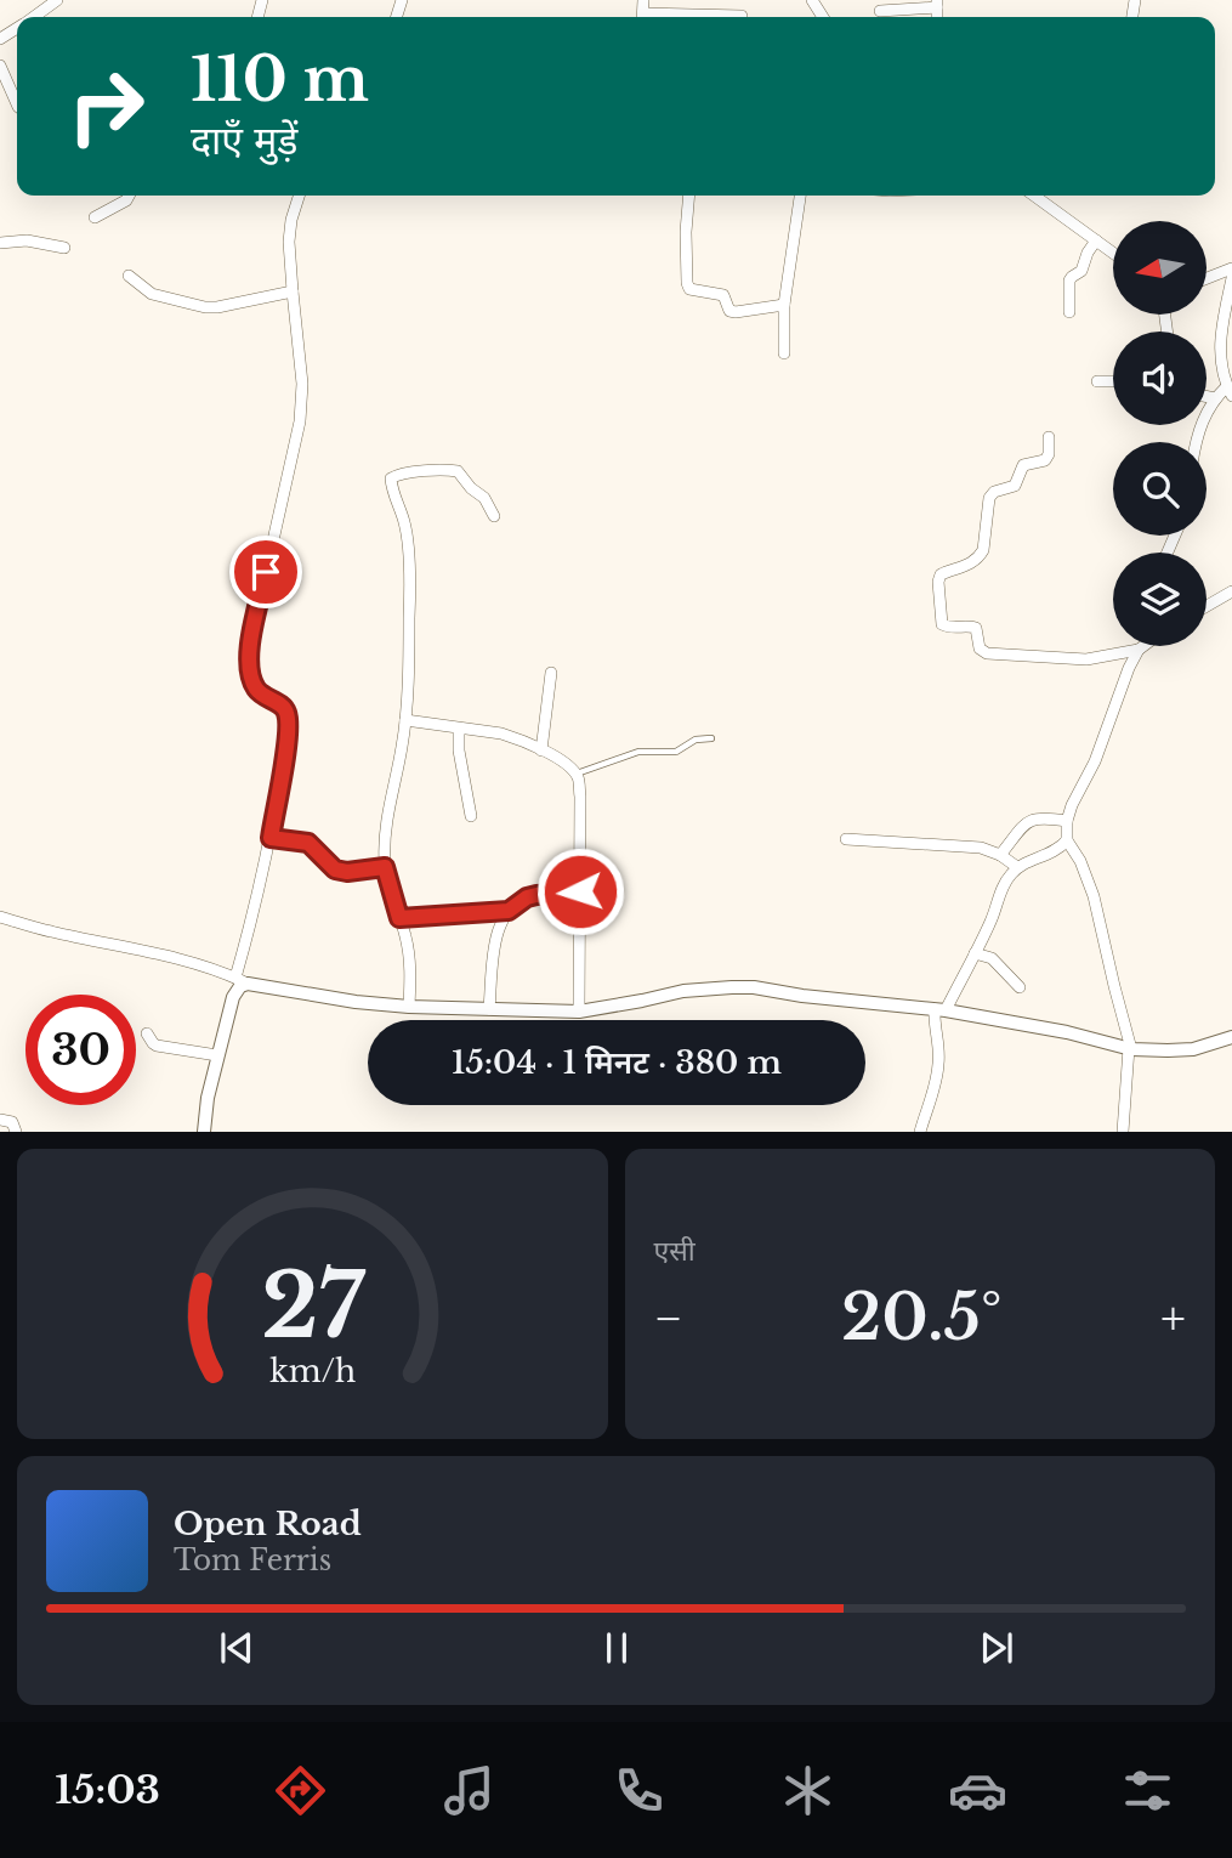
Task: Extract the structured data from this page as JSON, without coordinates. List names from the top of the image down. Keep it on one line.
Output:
{"north":"left","page":{"turn":["110 m","दाएँ मुड़ें"],"limit":"30","trip":"15:04 · 1 मिनट · 380 m","tile":"एसी","heat":["−","20.5°","+"],"song":["Open Road","Tom Ferris"],"tabs":"15:03","gauge":["27","km/h"]}}
